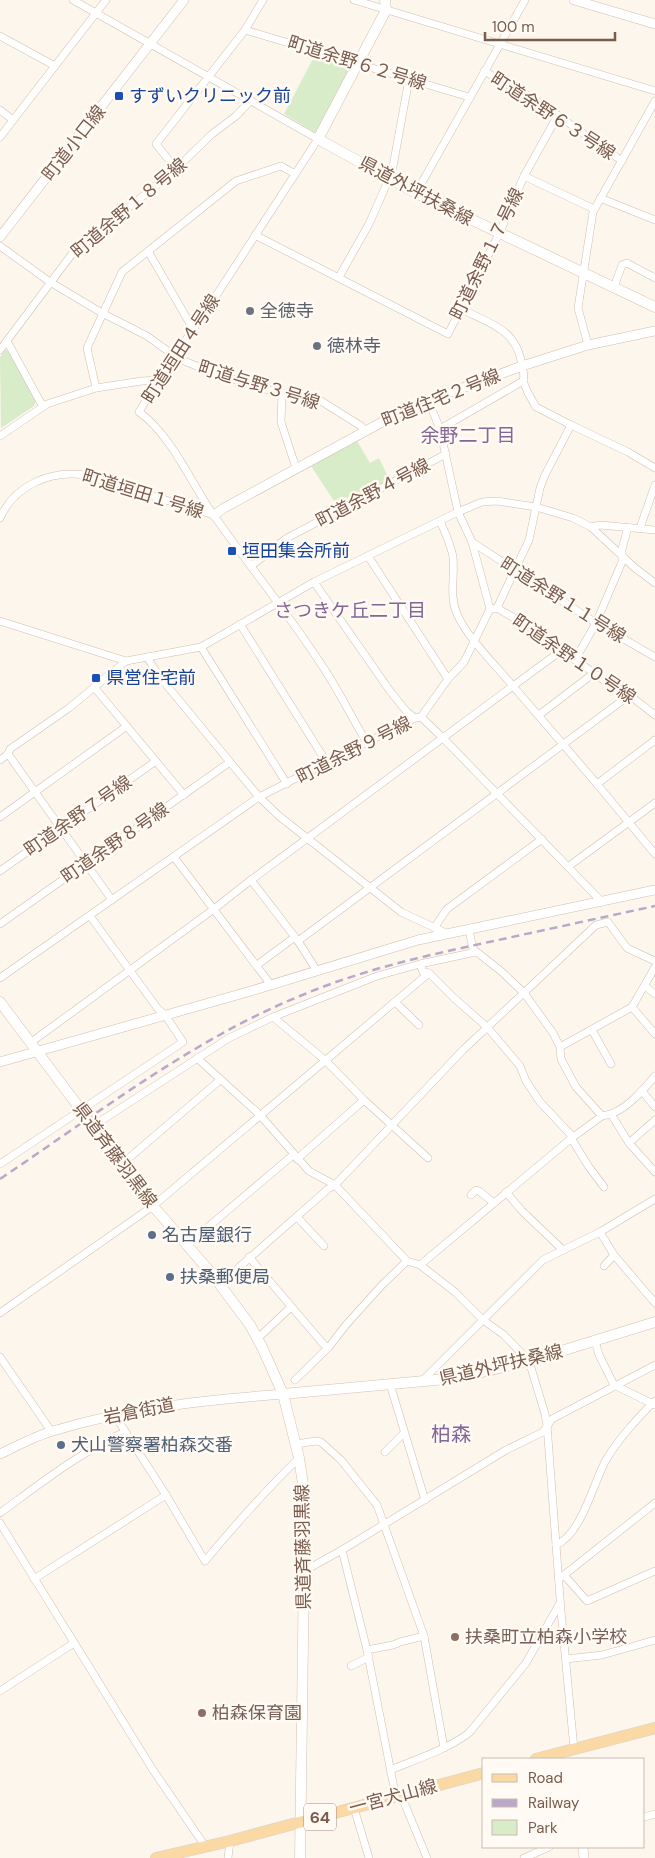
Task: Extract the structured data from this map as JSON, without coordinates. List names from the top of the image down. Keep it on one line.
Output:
{"streets":{"main road":["県道外坪扶桑線","県道斉藤羽黒線","一宮犬山線","64"],"street":["町道余野６２号線","町道余野６３号線","町道小口線","町道余野１８号線","町道余野１７号線","町道垣田４号線","町道与野３号線","町道住宅２号線","町道余野４号線","町道垣田１号線","町道余野１１号線","町道余野１０号線","町道余野９号線","町道余野７号線","町道余野８号線","岩倉街道"]},"crossings":[["町道余野６３号線","町道余野１７号線"],["県道外坪扶桑線","町道余野１７号線"],["県道外坪扶桑線","町道垣田４号線"],["県道外坪扶桑線","県道斉藤羽黒線"],["県道外坪扶桑線","岩倉街道"],["町道余野１８号線","町道与野３号線"],["町道余野１７号線","町道垣田４号線"],["町道垣田４号線","町道与野３号線"],["町道垣田４号線","町道住宅２号線"],["町道垣田４号線","町道余野４号線"],["町道垣田４号線","町道垣田１号線"],["町道垣田４号線","町道余野９号線"],["町道与野３号線","町道住宅２号線"],["町道住宅２号線","町道垣田１号線"],["町道余野１１号線","町道余野９号線"],["町道余野１０号線","町道余野９号線"],["県道斉藤羽黒線","岩倉街道"],["県道斉藤羽黒線","一宮犬山線"]],"districts":["余野二丁目","さつきケ丘二丁目","柏森"],"places":{"transit":["すずいクリニック前","垣田集会所前","県営住宅前"],"other":["全徳寺","徳林寺","名古屋銀行","扶桑郵便局","犬山警察署柏森交番","扶桑町立柏森小学校","柏森保育園"]},"legend":["Road","Railway","Park"],"scale_bar":"100 m"}
